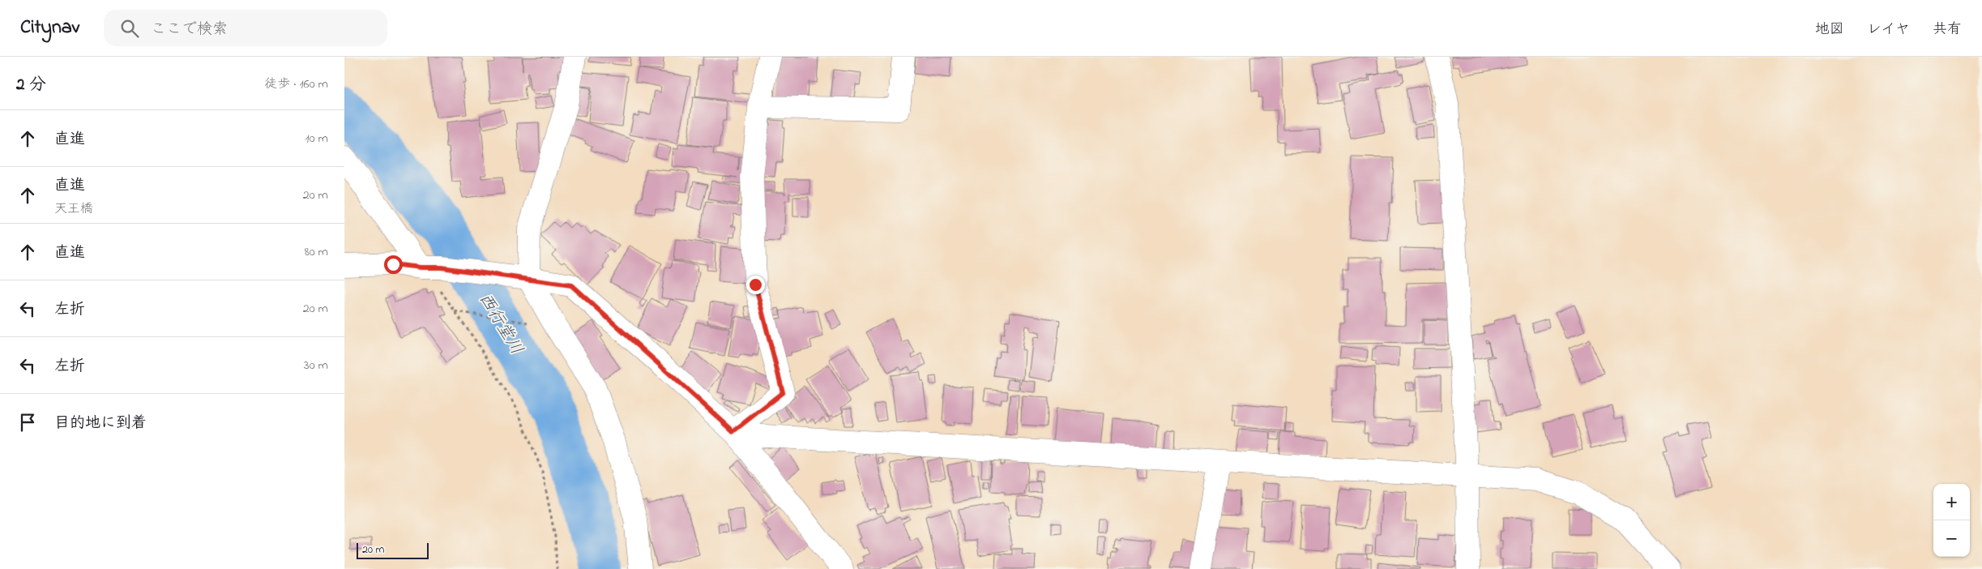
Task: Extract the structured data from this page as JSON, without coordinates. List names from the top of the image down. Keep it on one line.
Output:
{"water":["西行堂川"],"scale_bar":"20 m","page":{"header":"Citynav","search":"ここで検索","nav":["地図","レイヤ","共有"],"heading":["2 分","徒歩 · 160 m"],"list":[["直進","10 m"],["直進","天王橋","20 m"],["直進","80 m"],["左折","20 m"],["左折","30 m"],"目的地に到着"],"map_buttons":["+","−"],"scale":"20 m"}}
